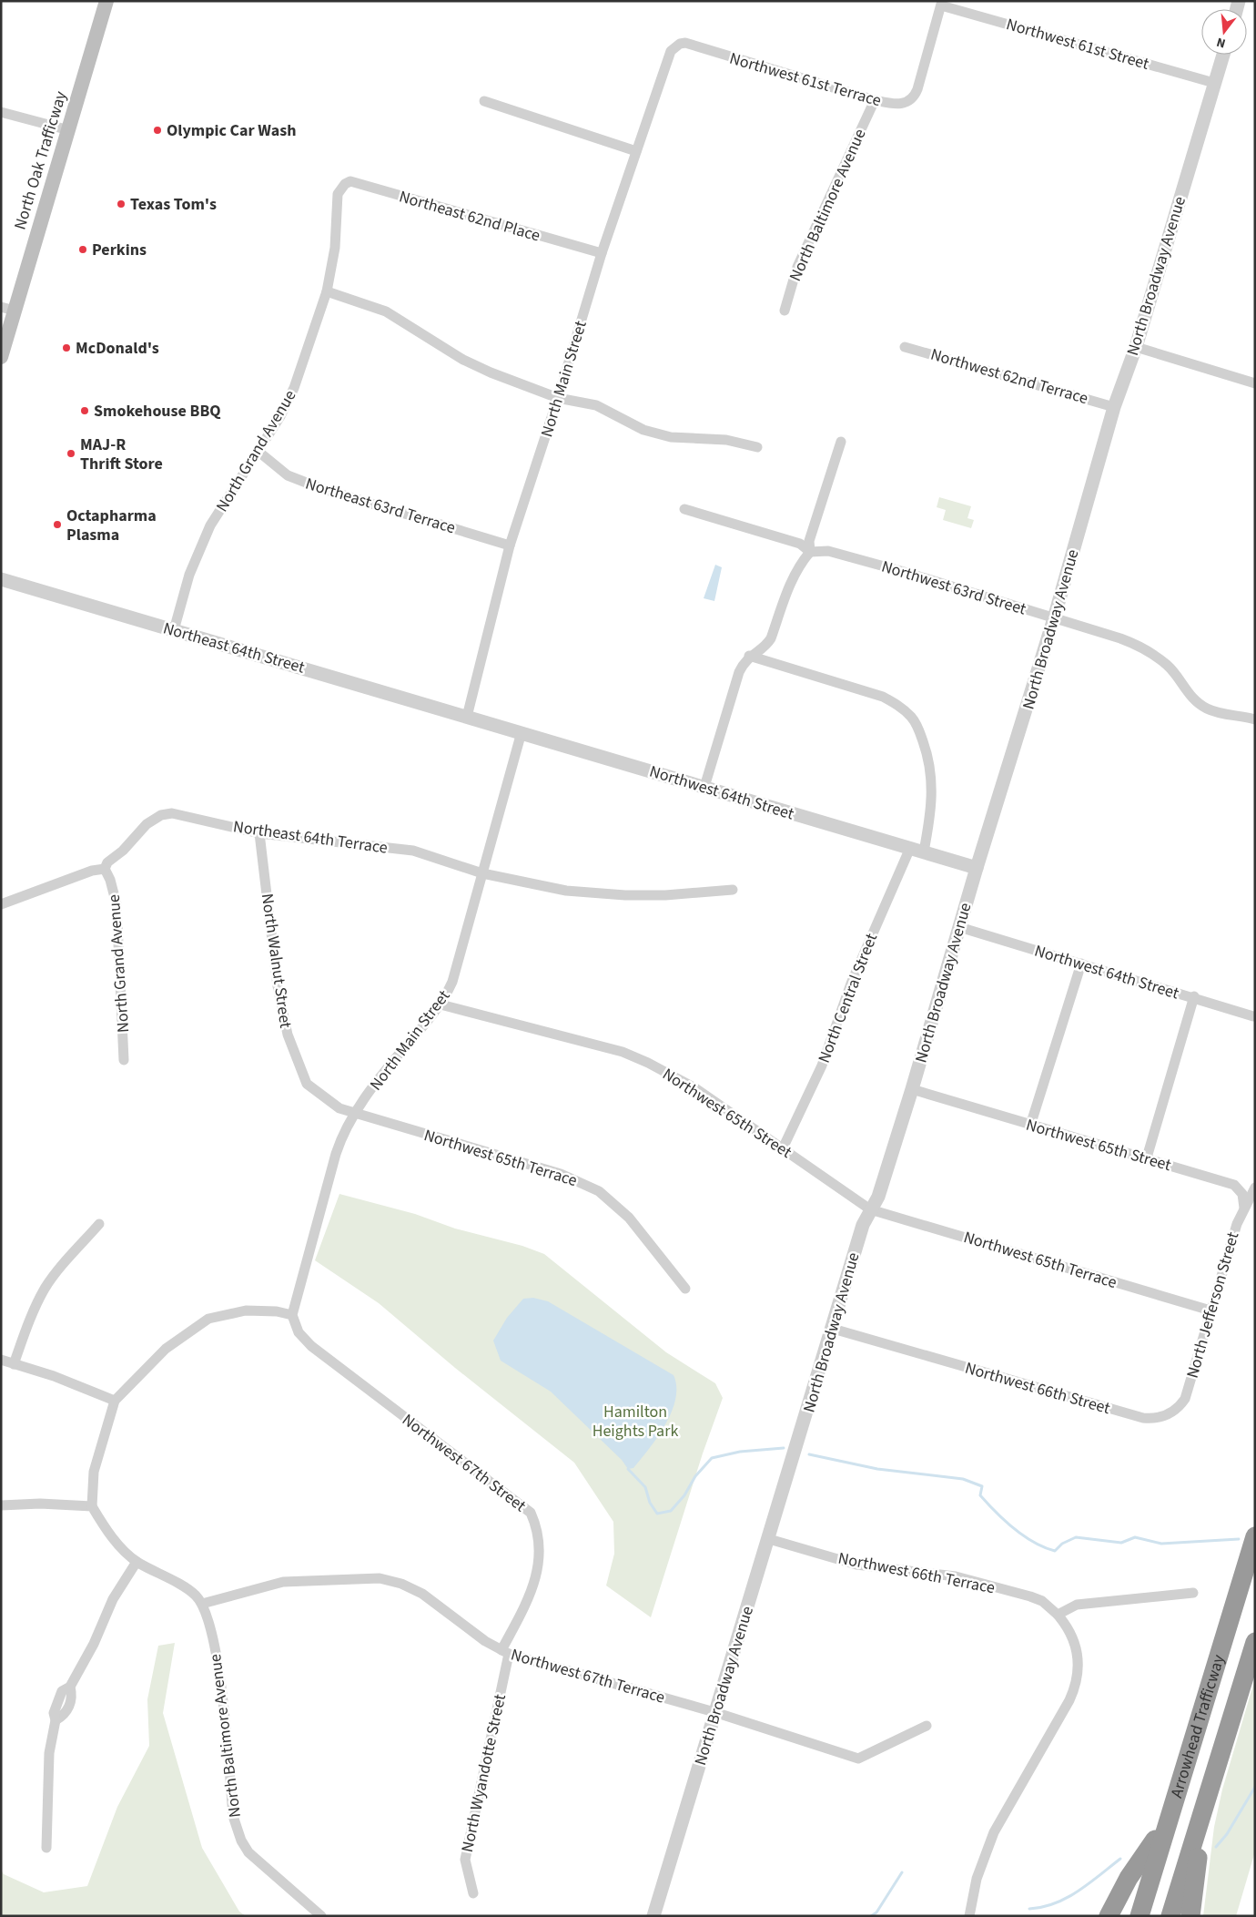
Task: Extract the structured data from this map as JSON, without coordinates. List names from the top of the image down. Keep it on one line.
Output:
{"streets":{"highway":["Arrowhead Trafficway"],"main road":["North Oak Trafficway"],"street":["Northwest 61st Street","Northwest 61st Terrace","North Baltimore Avenue","Northeast 62nd Place","North Broadway Avenue","Northwest 62nd Terrace","North Main Street","North Grand Avenue","Northeast 63rd Terrace","Northwest 63rd Street","Northeast 64th Street","Northwest 64th Street","Northeast 64th Terrace","North Walnut Street","North Central Street","Northwest 65th Street","Northwest 65th Terrace","North Jefferson Street","Northwest 66th Street","Northwest 67th Street","Northwest 66th Terrace","Northwest 67th Terrace","North Wyandotte Street"]},"crossings":[["Northwest 61st Street","Northwest 61st Terrace"],["Northwest 61st Street","North Broadway Avenue"],["Northwest 61st Terrace","North Baltimore Avenue"],["Northwest 61st Terrace","North Main Street"],["North Baltimore Avenue","Northwest 67th Terrace"],["Northeast 62nd Place","North Main Street"],["Northeast 62nd Place","North Grand Avenue"],["North Broadway Avenue","Northwest 62nd Terrace"],["North Broadway Avenue","Northwest 63rd Street"],["North Broadway Avenue","Northwest 64th Street"],["North Broadway Avenue","Northwest 65th Street"],["North Broadway Avenue","Northwest 65th Terrace"],["North Broadway Avenue","Northwest 66th Street"],["North Broadway Avenue","Northwest 66th Terrace"],["North Broadway Avenue","Northwest 67th Terrace"],["North Main Street","Northeast 63rd Terrace"],["North Main Street","Northeast 64th Street"],["North Main Street","Northwest 64th Street"],["North Main Street","Northeast 64th Terrace"],["North Main Street","North Walnut Street"],["North Main Street","Northwest 65th Street"],["North Main Street","Northwest 65th Terrace"],["North Main Street","Northwest 67th Street"],["North Grand Avenue","Northeast 63rd Terrace"],["North Grand Avenue","Northeast 64th Street"],["North Grand Avenue","Northeast 64th Terrace"],["Northeast 64th Street","Northwest 64th Street"],["Northwest 64th Street","North Central Street"],["Northeast 64th Terrace","North Walnut Street"],["North Walnut Street","Northwest 65th Terrace"],["North Central Street","Northwest 65th Street"],["Northwest 65th Street","Northwest 65th Terrace"],["Northwest 65th Street","North Jefferson Street"],["Northwest 65th Terrace","North Jefferson Street"],["North Jefferson Street","Northwest 66th Street"],["Northwest 67th Street","Northwest 67th Terrace"],["Northwest 67th Street","North Wyandotte Street"],["Northwest 67th Terrace","North Wyandotte Street"]],"parks":["Hamilton Heights Park"],"places":["Olympic Car Wash","Texas Tom's","Perkins","McDonald's","Smokehouse BBQ","MAJ-R Thrift Store","Octapharma Plasma"],"north":"bottom"}
